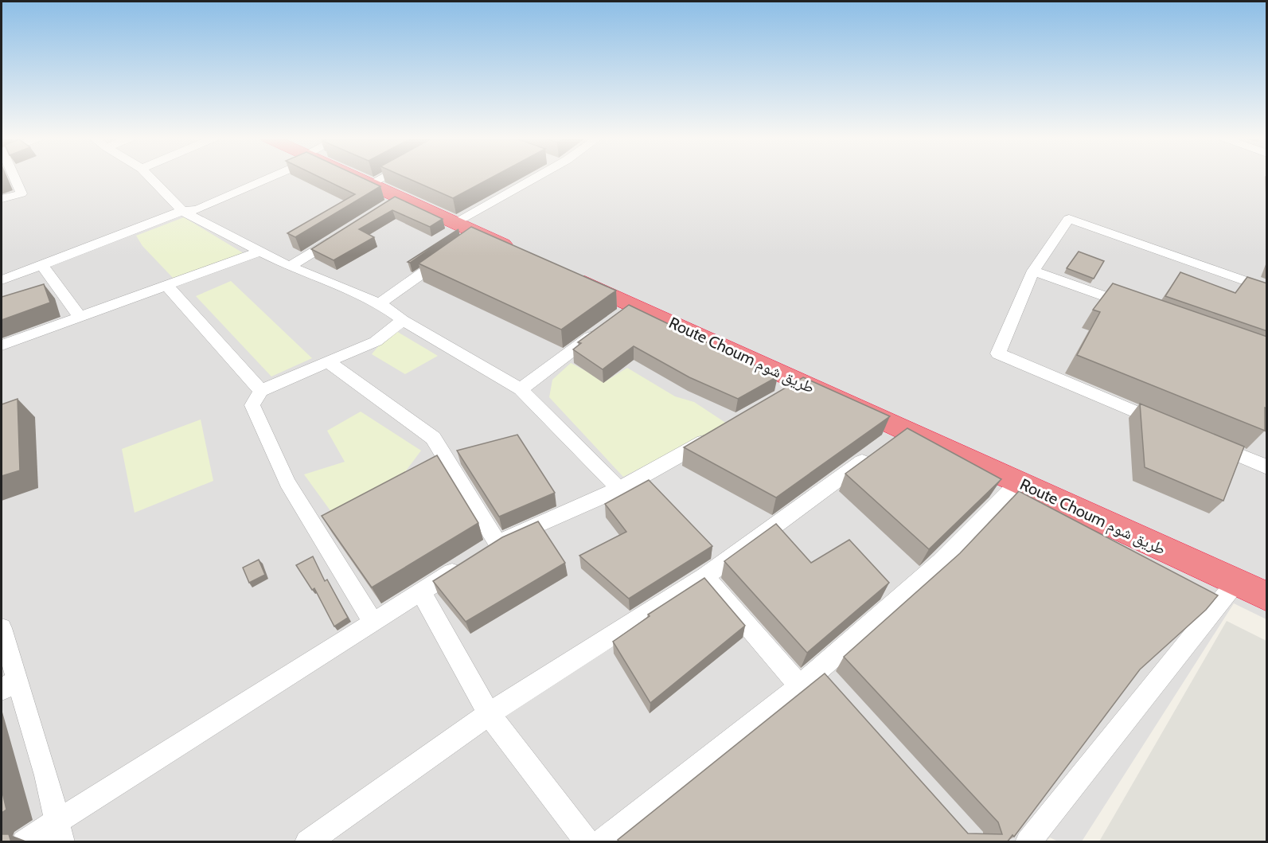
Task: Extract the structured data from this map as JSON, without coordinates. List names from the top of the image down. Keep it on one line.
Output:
{"streets":{"highway":["Route Choum طريق شوم"]}}
